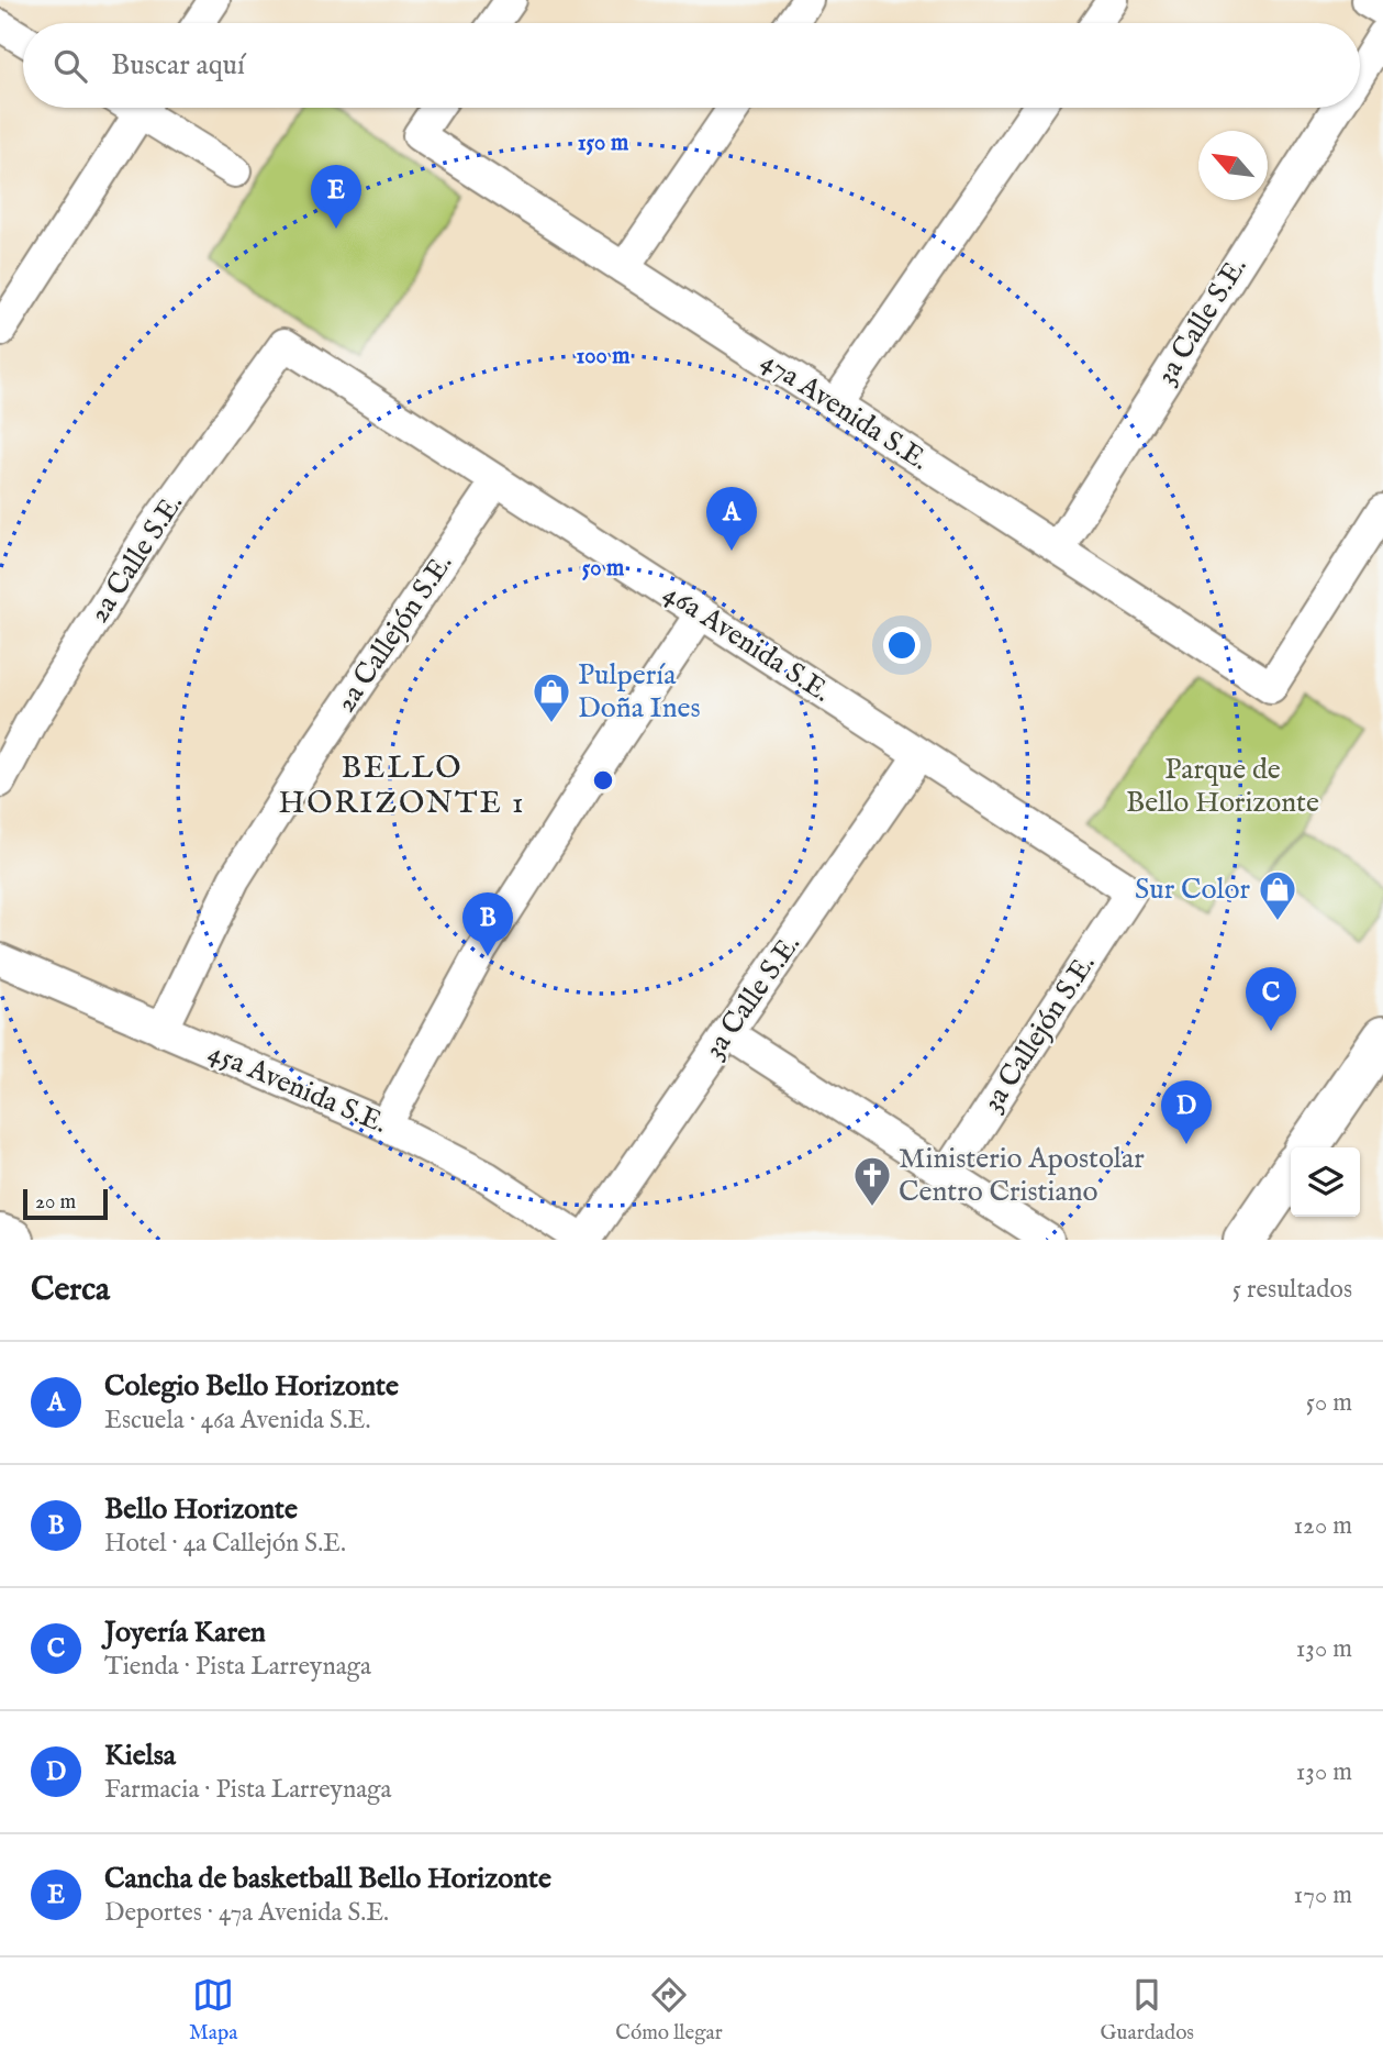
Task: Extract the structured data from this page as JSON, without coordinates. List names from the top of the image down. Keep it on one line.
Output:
{"streets":{"street":["3a Calle S.E.","47a Avenida S.E.","2a Calle S.E.","2a Callejón S.E.","46a Avenida S.E.","3a Callejón S.E.","45a Avenida S.E."]},"crossings":[["3a Calle S.E.","47a Avenida S.E."],["3a Calle S.E.","46a Avenida S.E."],["3a Calle S.E.","45a Avenida S.E."],["2a Calle S.E.","46a Avenida S.E."],["2a Callejón S.E.","46a Avenida S.E."],["2a Callejón S.E.","45a Avenida S.E."],["46a Avenida S.E.","3a Callejón S.E."]],"districts":["BELLO HORIZONTE 1"],"parks":["Parque de Bello Horizonte"],"places":{"shop":["Pulpería Doña Ines","Sur Color"],"church":["Ministerio Apostolar Centro Cristiano"]},"scale_bar":"20 m","north":"top left","page":{"search":"Buscar aquí","pins":["E","A","B","C","D"],"scale":"20 m","heading":["Cerca","5 resultados"],"list":[{"mark":"A","name":"Colegio Bello Horizonte","note":"Escuela · 46a Avenida S.E.","value":"50 m"},{"mark":"B","name":"Bello Horizonte","note":"Hotel · 4a Callejón S.E.","value":"120 m"},{"mark":"C","name":"Joyería Karen","note":"Tienda · Pista Larreynaga","value":"130 m"},{"mark":"D","name":"Kielsa","note":"Farmacia · Pista Larreynaga","value":"130 m"},{"mark":"E","name":"Cancha de basketball Bello Horizonte","note":"Deportes · 47a Avenida S.E.","value":"170 m"}],"nav":["Mapa","Cómo llegar","Guardados"]},"rings":["150 m","100 m","50 m"]}
